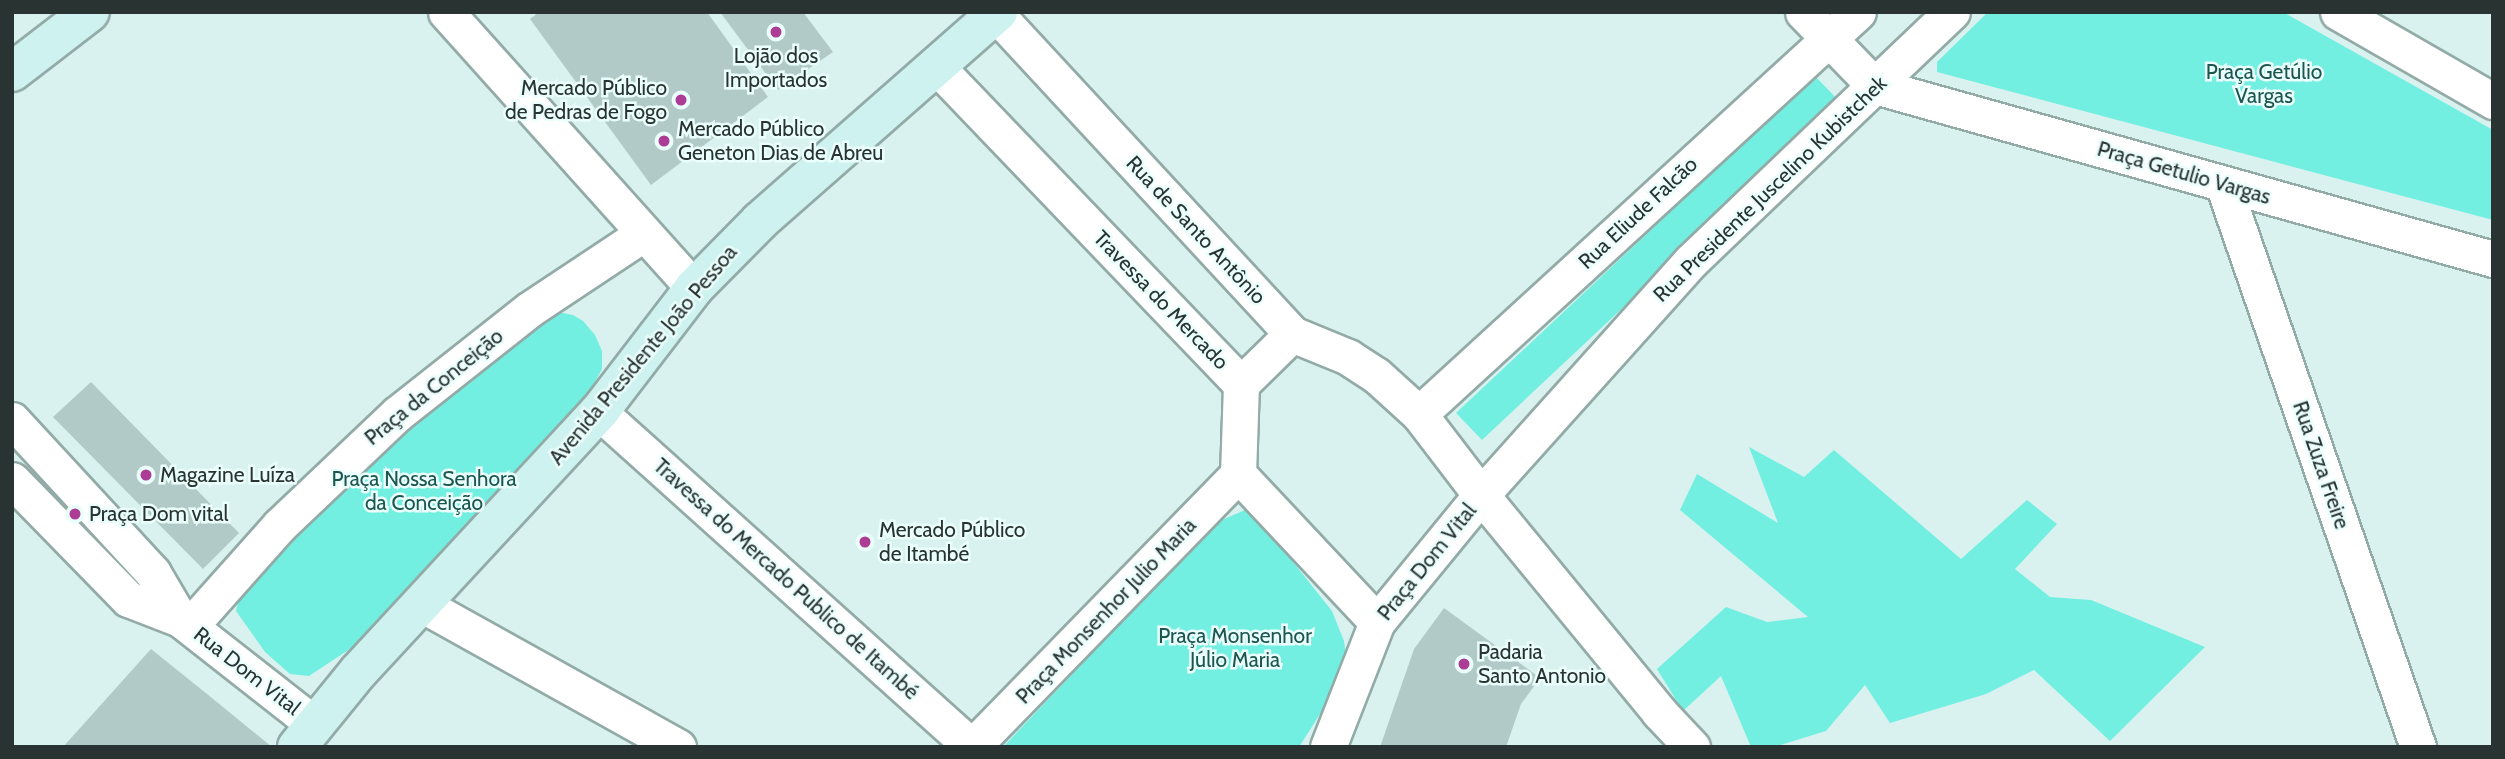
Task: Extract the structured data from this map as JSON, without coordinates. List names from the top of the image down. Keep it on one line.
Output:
{"streets":{"street":["Praça Getulio Vargas","Rua Presidente Juscelino Kubistchek","Rua Eliude Falcão","Rua de Santo Antônio","Travessa do Mercado","Avenida Presidente João Pessoa","Praça da Conceição","Rua Zuza Freire","Praça Dom Vital","Travessa do Mercado Publico de Itambé","Praça Monsenhor Julio Maria","Rua Dom Vital"]},"crossings":[["Praça Getulio Vargas","Rua Presidente Juscelino Kubistchek"],["Praça Getulio Vargas","Rua Zuza Freire"],["Rua Presidente Juscelino Kubistchek","Rua de Santo Antônio"],["Rua Presidente Juscelino Kubistchek","Praça Dom Vital"],["Rua Eliude Falcão","Rua de Santo Antônio"],["Rua de Santo Antônio","Avenida Presidente João Pessoa"],["Rua de Santo Antônio","Praça Dom Vital"],["Travessa do Mercado","Avenida Presidente João Pessoa"],["Travessa do Mercado","Praça Monsenhor Julio Maria"],["Avenida Presidente João Pessoa","Travessa do Mercado Publico de Itambé"],["Avenida Presidente João Pessoa","Rua Dom Vital"],["Praça da Conceição","Rua Dom Vital"],["Travessa do Mercado Publico de Itambé","Praça Monsenhor Julio Maria"]],"parks":["Praça Getúlio Vargas","Praça Nossa Senhora da Conceição","Praça Monsenhor Júlio Maria"],"places":["Lojão dos Importados","Mercado Público de Pedras de Fogo","Mercado Público Geneton Dias de Abreu","Magazine Luíza","Praça Dom vital","Mercado Público de Itambé","Padaria Santo Antonio"]}
